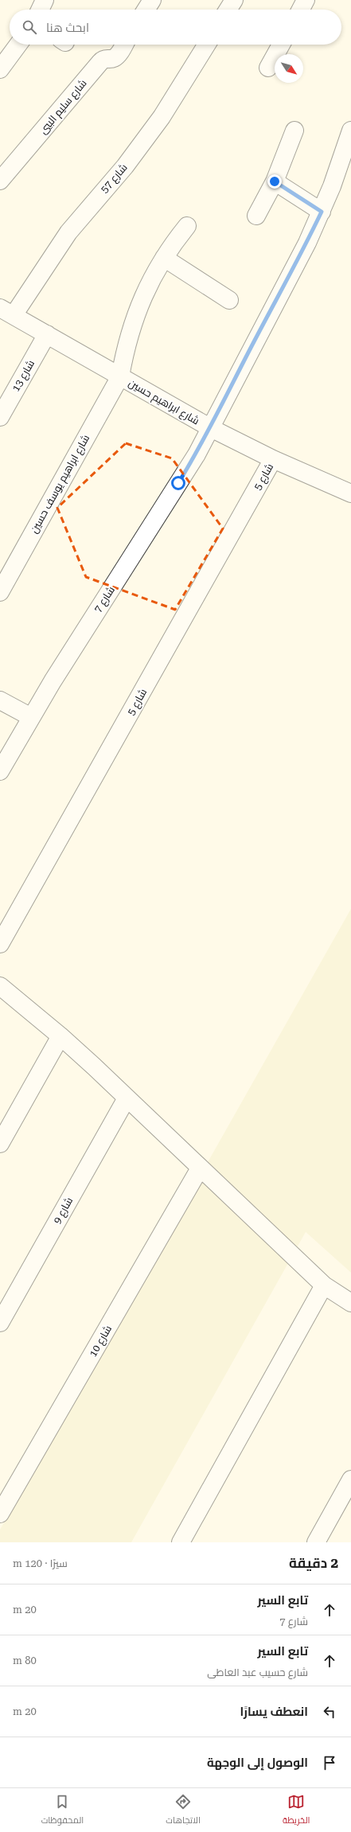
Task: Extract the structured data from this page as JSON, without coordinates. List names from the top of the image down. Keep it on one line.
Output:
{"streets":{"street":["شارع سليم البيي","شارع 57","شارع 13","شارع ابراهيم حسين","شارع 5","شارع ابراهيم يوسف حسين","شارع 7","شارع 9","شارع 10"]},"crossings":[["شارع 57","شارع ابراهيم حسين"],["شارع 13","شارع ابراهيم حسين"],["شارع ابراهيم حسين","شارع 5"],["شارع ابراهيم حسين","شارع ابراهيم يوسف حسين"],["شارع ابراهيم حسين","شارع 7"]],"north":"bottom right","page":{"search":"ابحث هنا","heading":["2 دقيقة","سيرًا · 120 m"],"list":[["تابع السير","شارع 7","20 m"],["تابع السير","شارع حسيب عبد العاطى","80 m"],["انعطف يسارًا","20 m"],"الوصول إلى الوجهة"],"nav":["الخريطة","الاتجاهات","المحفوظات"]}}
